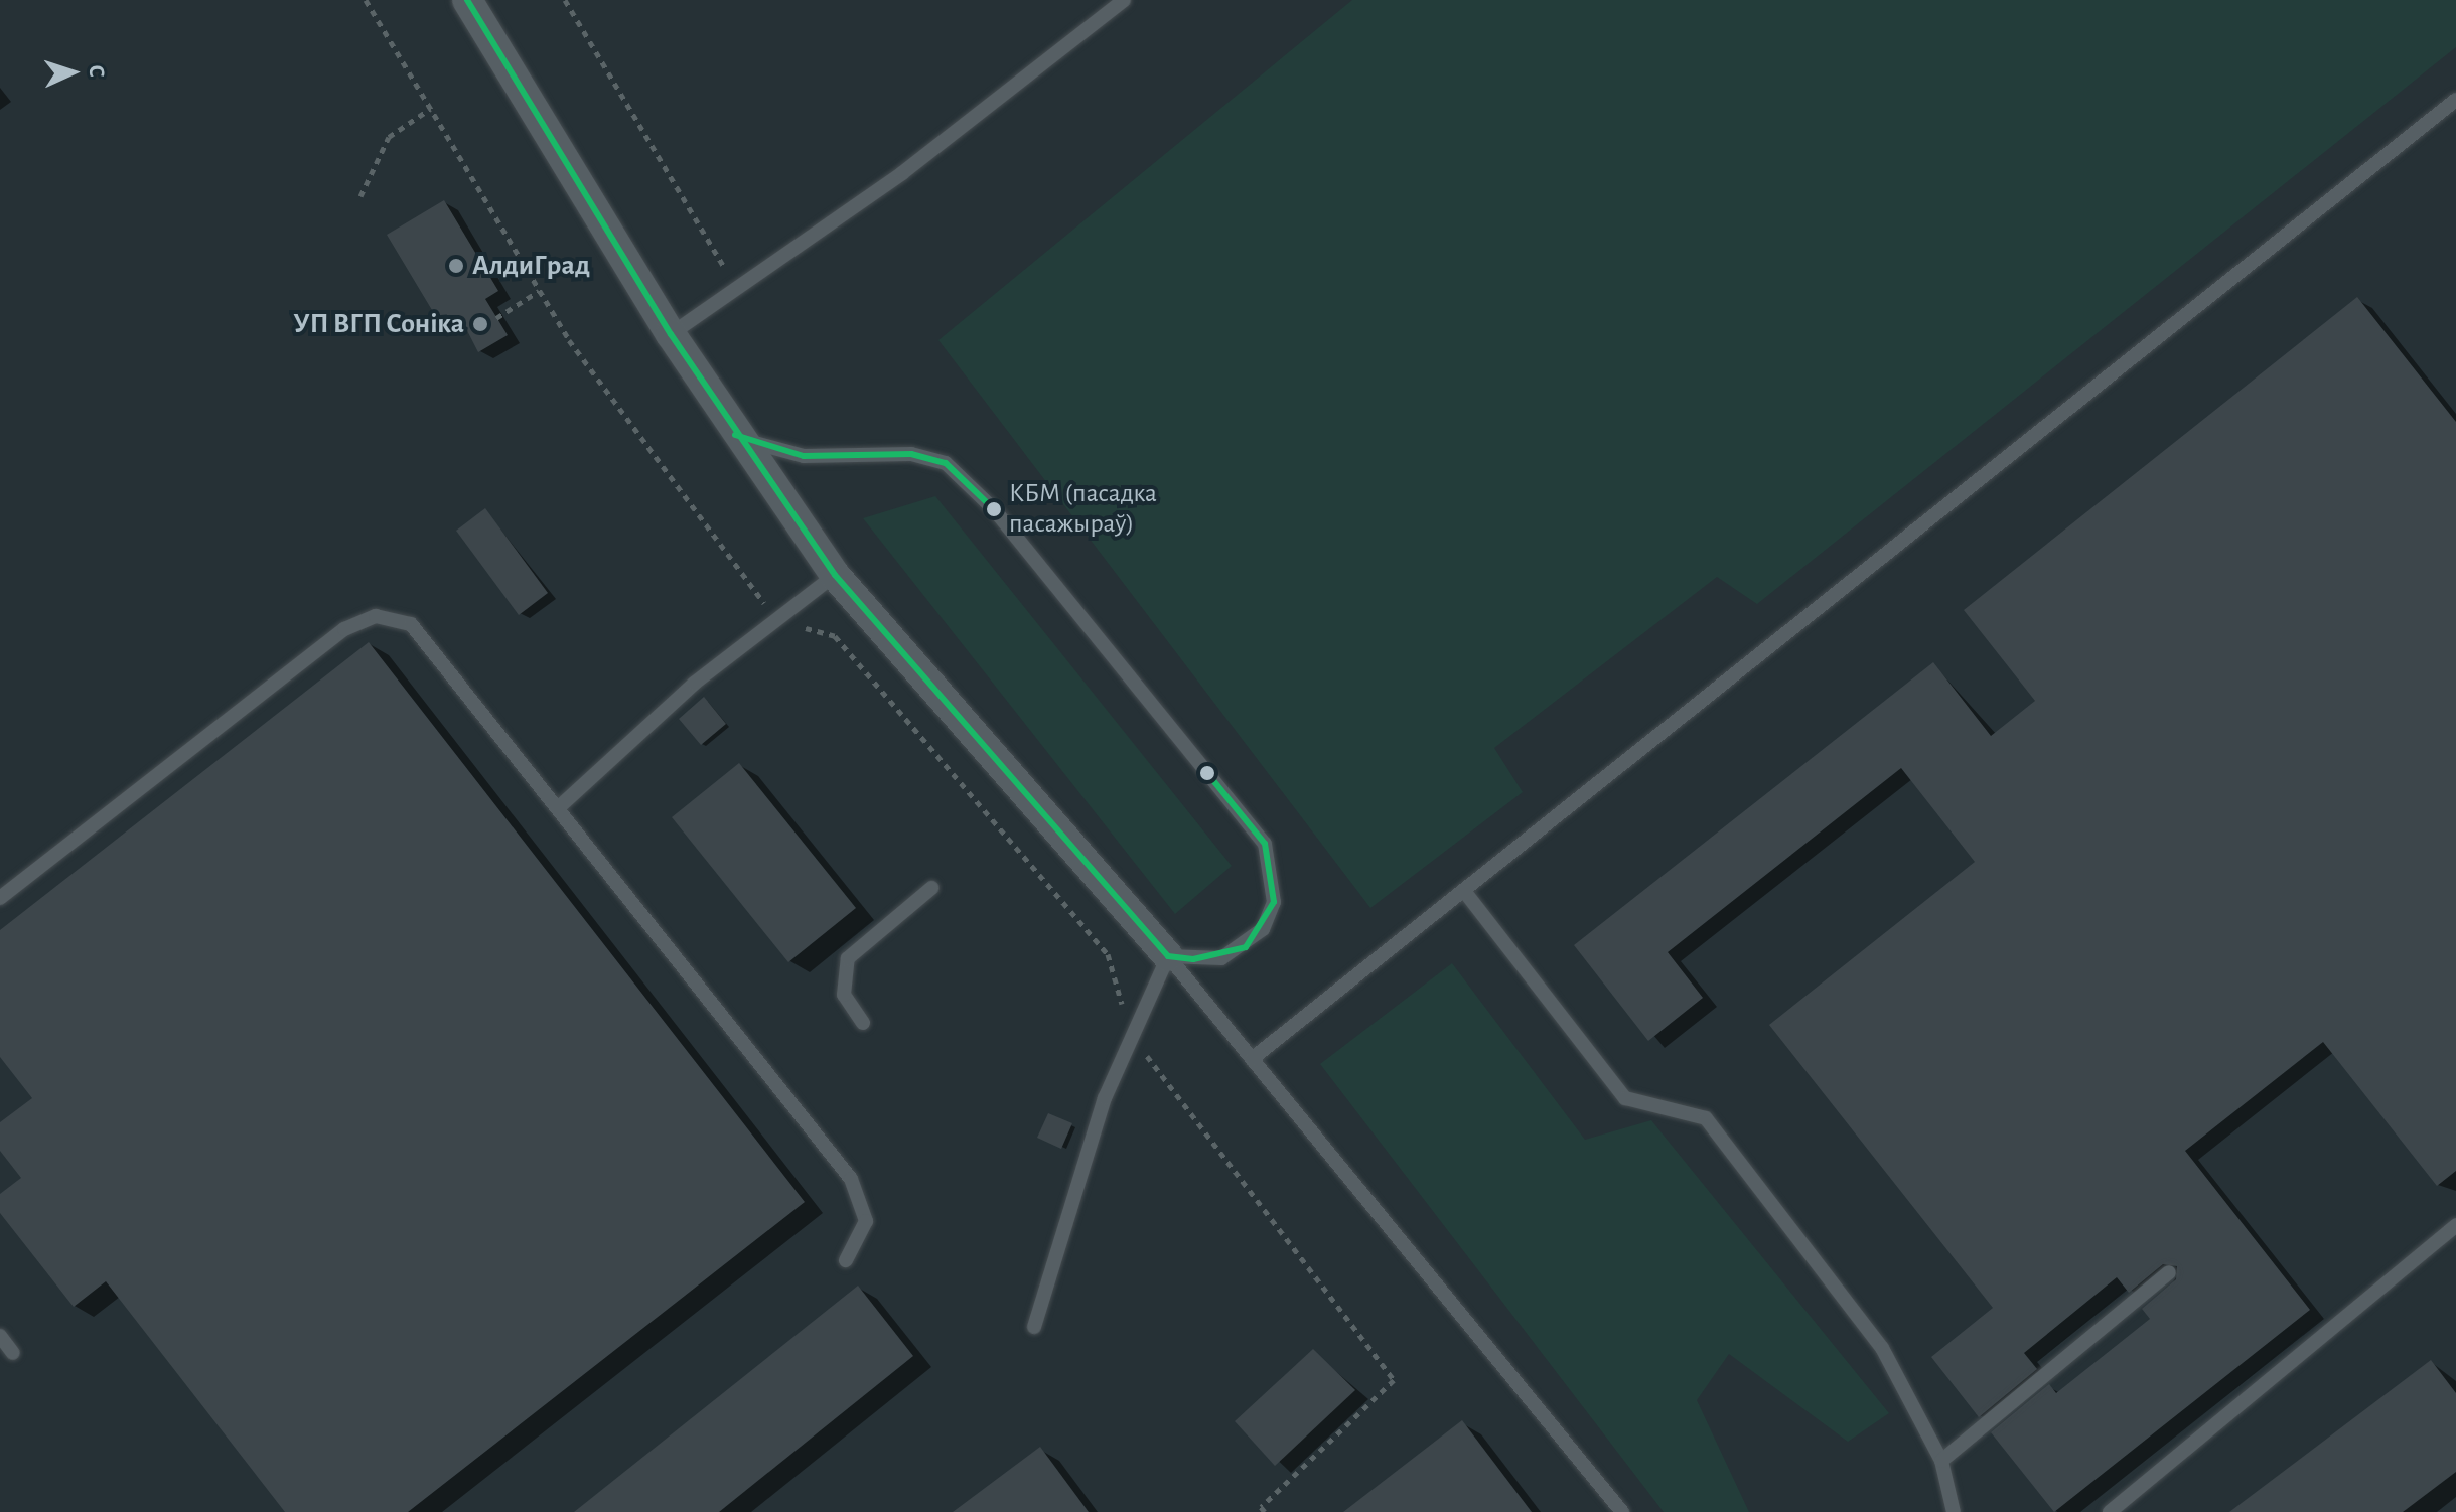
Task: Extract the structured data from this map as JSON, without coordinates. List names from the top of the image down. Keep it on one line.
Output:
{"places":["АлдиГрад","УП ВГП Соніка","КБМ (пасадка пасажыраў)"],"north":"right"}
